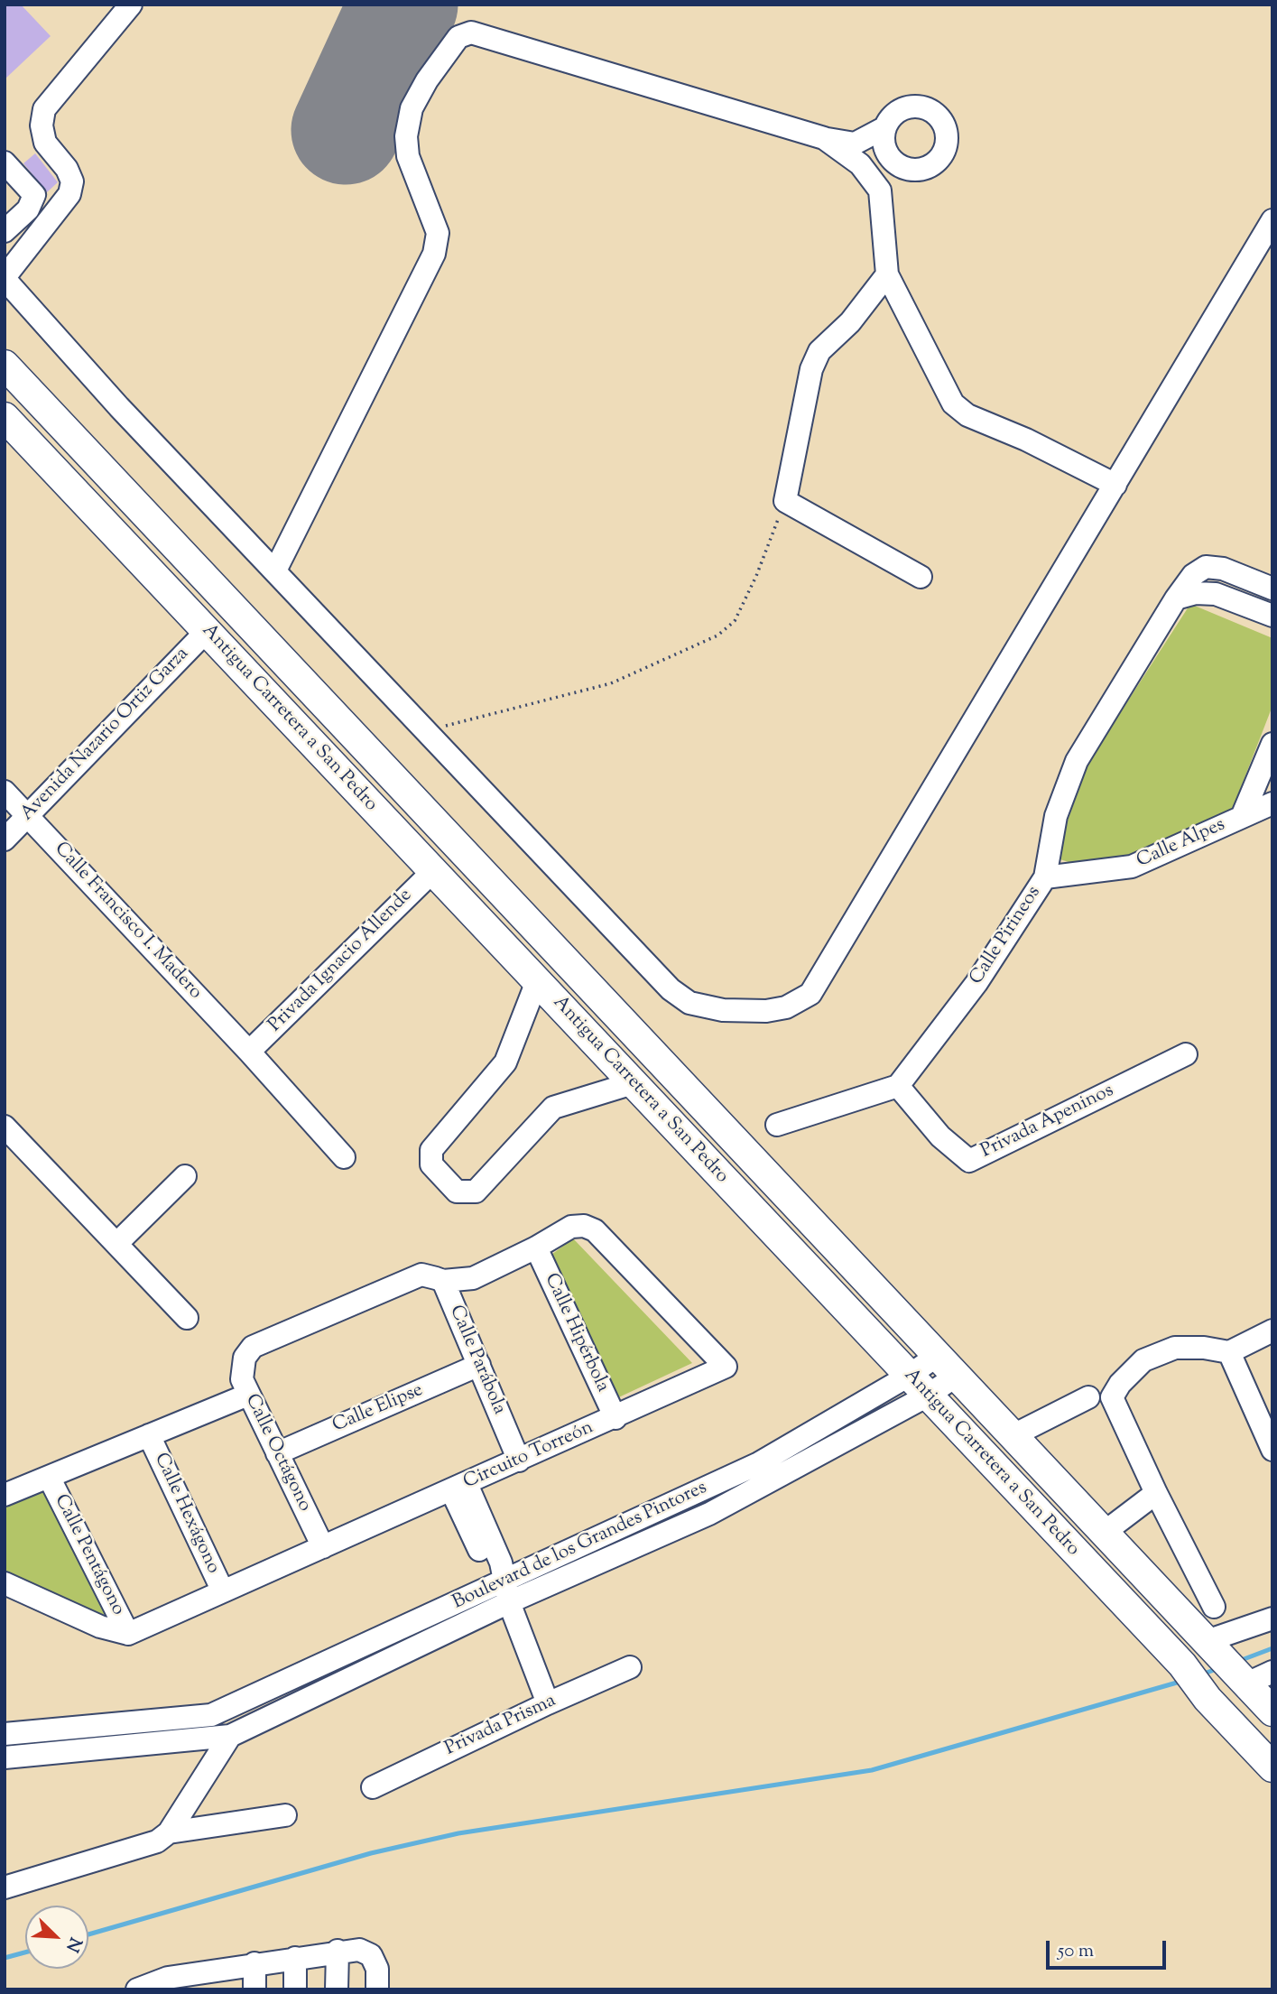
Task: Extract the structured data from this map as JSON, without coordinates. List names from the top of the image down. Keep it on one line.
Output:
{"streets":{"main road":["Antigua Carretera a San Pedro"],"street":["Avenida Nazario Ortiz Garza","Calle Alpes","Calle Francisco I. Madero","Calle Pirineos","Privada Ignacio Allende","Privada Apeninos","Calle Hipérbola","Calle Parábola","Calle Elipse","Calle Octágono","Circuito Torreón","Calle Hexágono","Boulevard de los Grandes Pintores","Calle Pentágono","Privada Prisma"]},"crossings":[["Antigua Carretera a San Pedro","Avenida Nazario Ortiz Garza"],["Antigua Carretera a San Pedro","Privada Ignacio Allende"],["Antigua Carretera a San Pedro","Boulevard de los Grandes Pintores"],["Avenida Nazario Ortiz Garza","Calle Francisco I. Madero"],["Calle Alpes","Calle Pirineos"],["Calle Francisco I. Madero","Privada Ignacio Allende"],["Calle Pirineos","Privada Apeninos"],["Calle Hipérbola","Circuito Torreón"],["Calle Parábola","Calle Elipse"],["Calle Parábola","Calle Octágono"],["Calle Parábola","Circuito Torreón"],["Calle Elipse","Calle Octágono"],["Calle Octágono","Circuito Torreón"],["Circuito Torreón","Calle Hexágono"],["Circuito Torreón","Calle Pentágono"]],"scale_bar":"50 m","north":"bottom right"}
